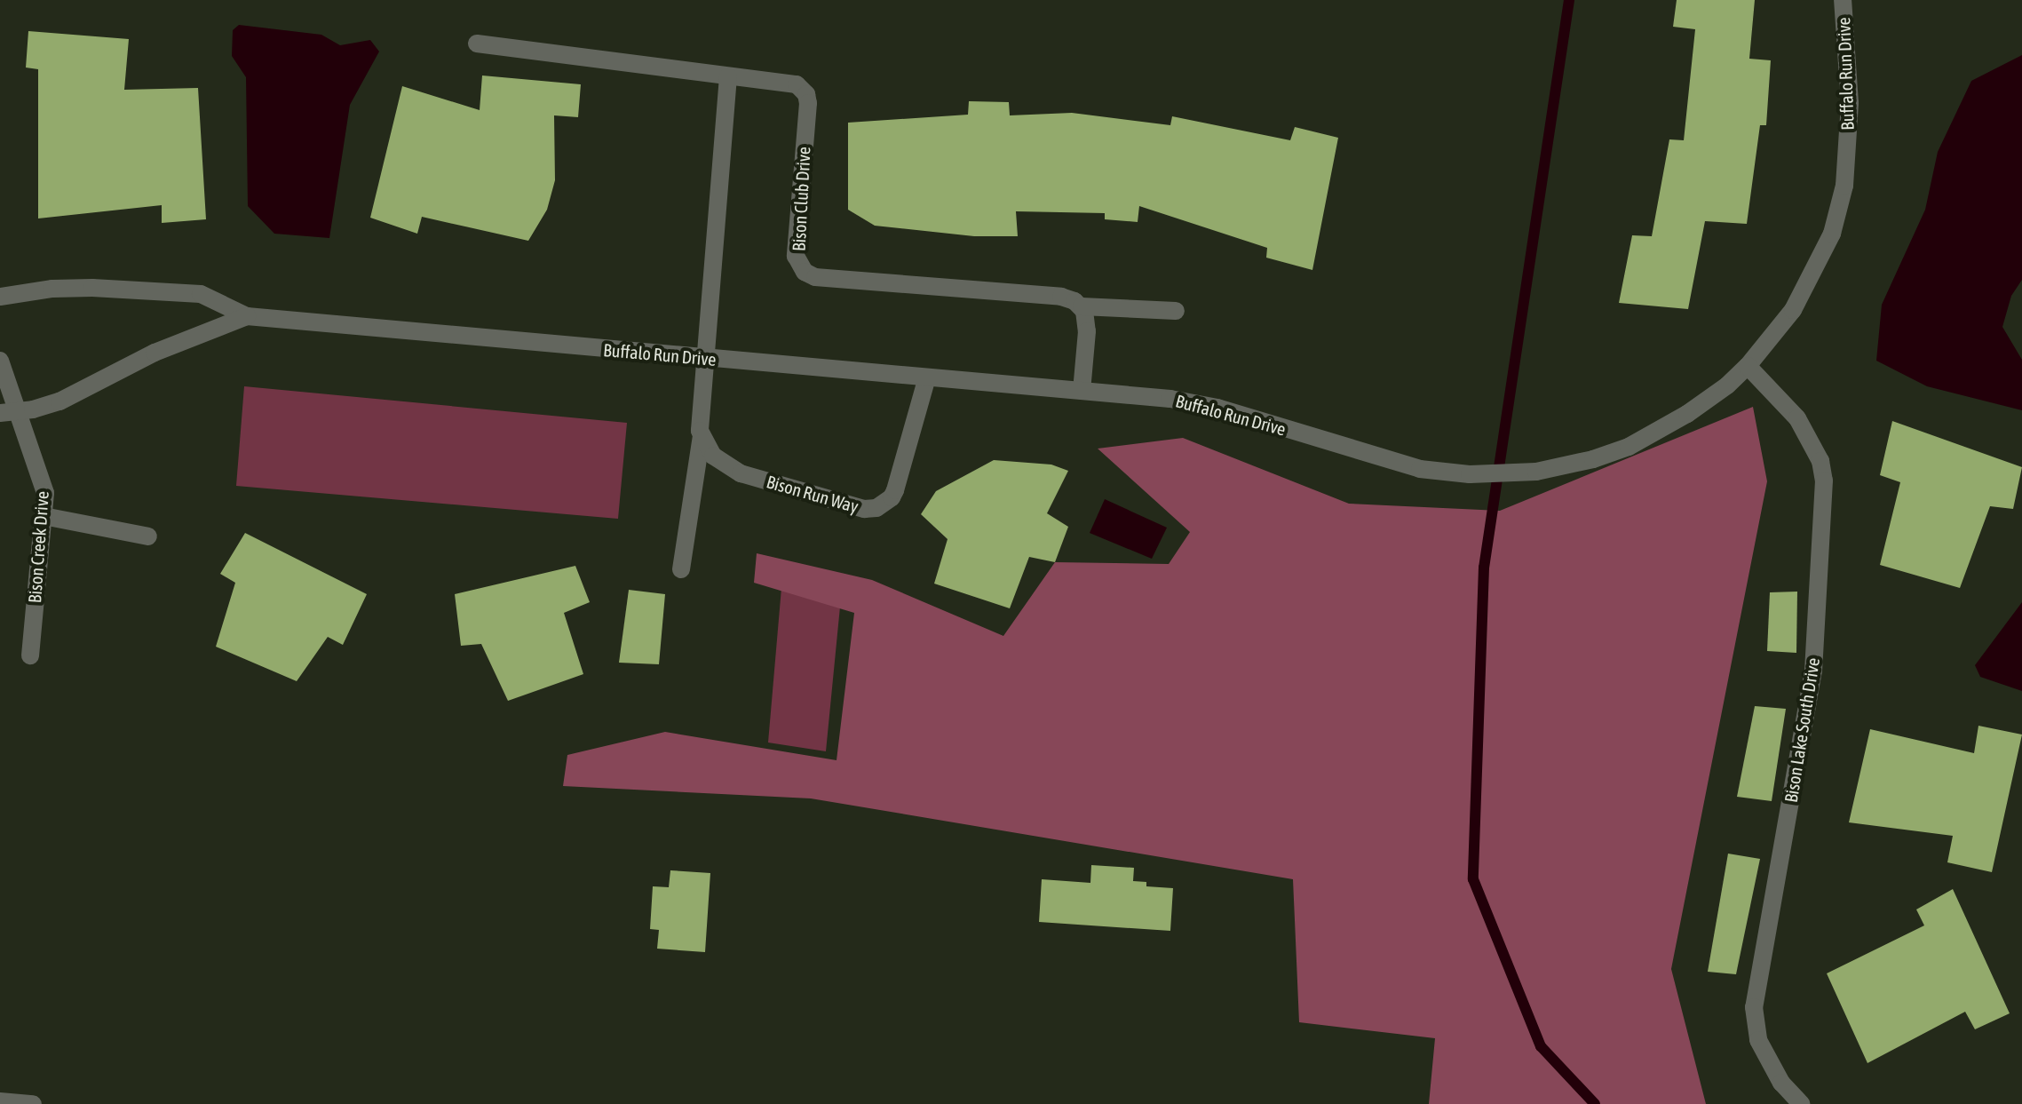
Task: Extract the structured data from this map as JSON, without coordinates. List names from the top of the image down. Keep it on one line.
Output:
{"streets":{"street":["Buffalo Run Drive","Bison Club Drive","Bison Run Way","Bison Creek Drive","Bison Lake South Drive"]},"crossings":[["Buffalo Run Drive","Bison Run Way"],["Buffalo Run Drive","Bison Creek Drive"],["Buffalo Run Drive","Bison Lake South Drive"]]}
